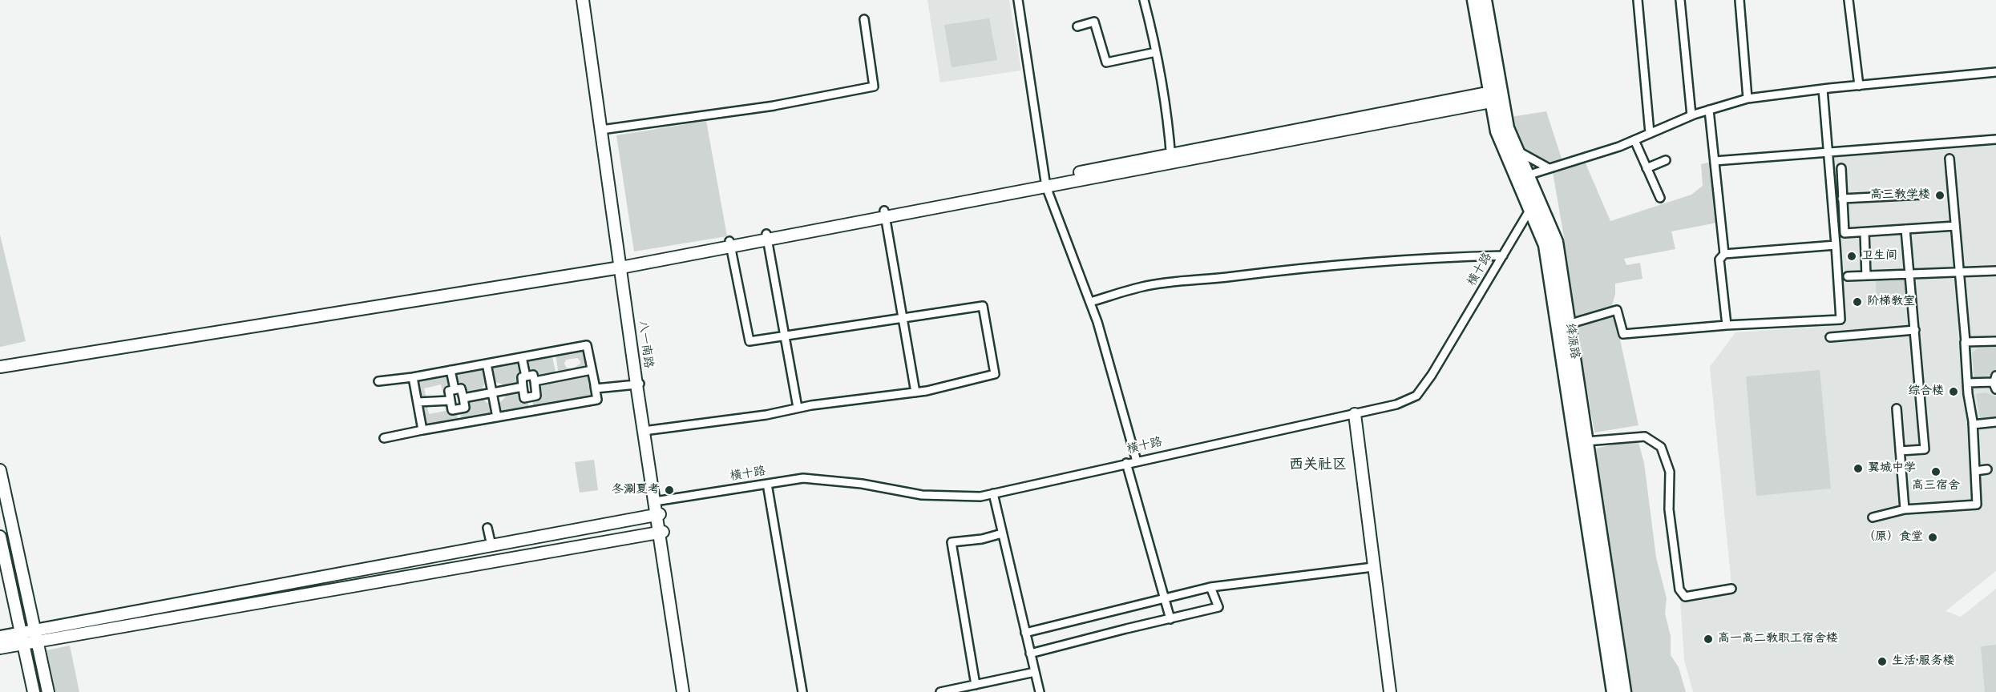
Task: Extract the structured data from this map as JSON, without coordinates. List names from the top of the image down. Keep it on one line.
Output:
{"streets":{"highway":["绛源路"],"main road":["八一南路"],"street":["横十路"]},"crossings":[["横十路","绛源路"],["横十路","八一南路"]],"districts":["西关社区"],"places":["高三教学楼","卫生间","阶梯教室","综合楼","翼城中学","高三宿舍","冬涮夏考","（原）食堂","高一高二教职工宿舍楼","生活·服务楼"]}
